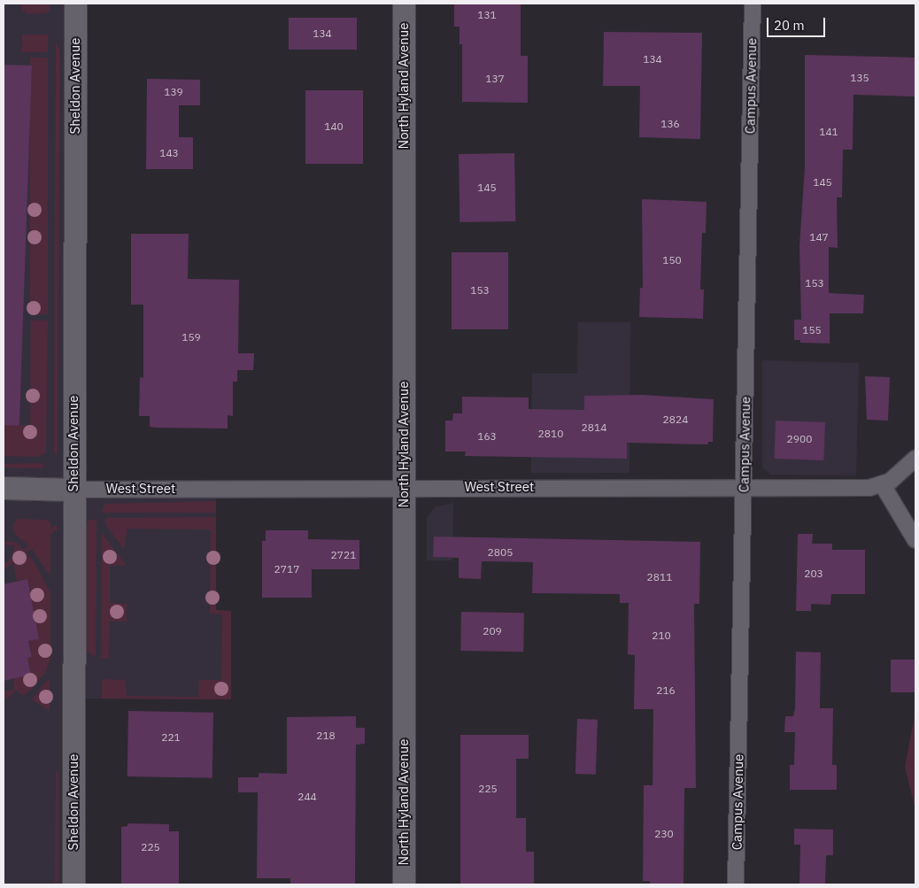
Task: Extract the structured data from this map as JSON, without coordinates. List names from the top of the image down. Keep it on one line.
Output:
{"streets":{"street":["Sheldon Avenue","North Hyland Avenue","Campus Avenue","West Street"]},"crossings":[["Sheldon Avenue","West Street"],["North Hyland Avenue","West Street"],["Campus Avenue","West Street"]],"house_numbers":["131","134","134","135","137","139","136","140","141","143","145","145","147","150","153","153","155","159","2824","2814","2810","163","2900","2805","2721","2717","203","2811","209","210","216","218","221","225","244","230","225"],"scale_bar":"20 m"}
